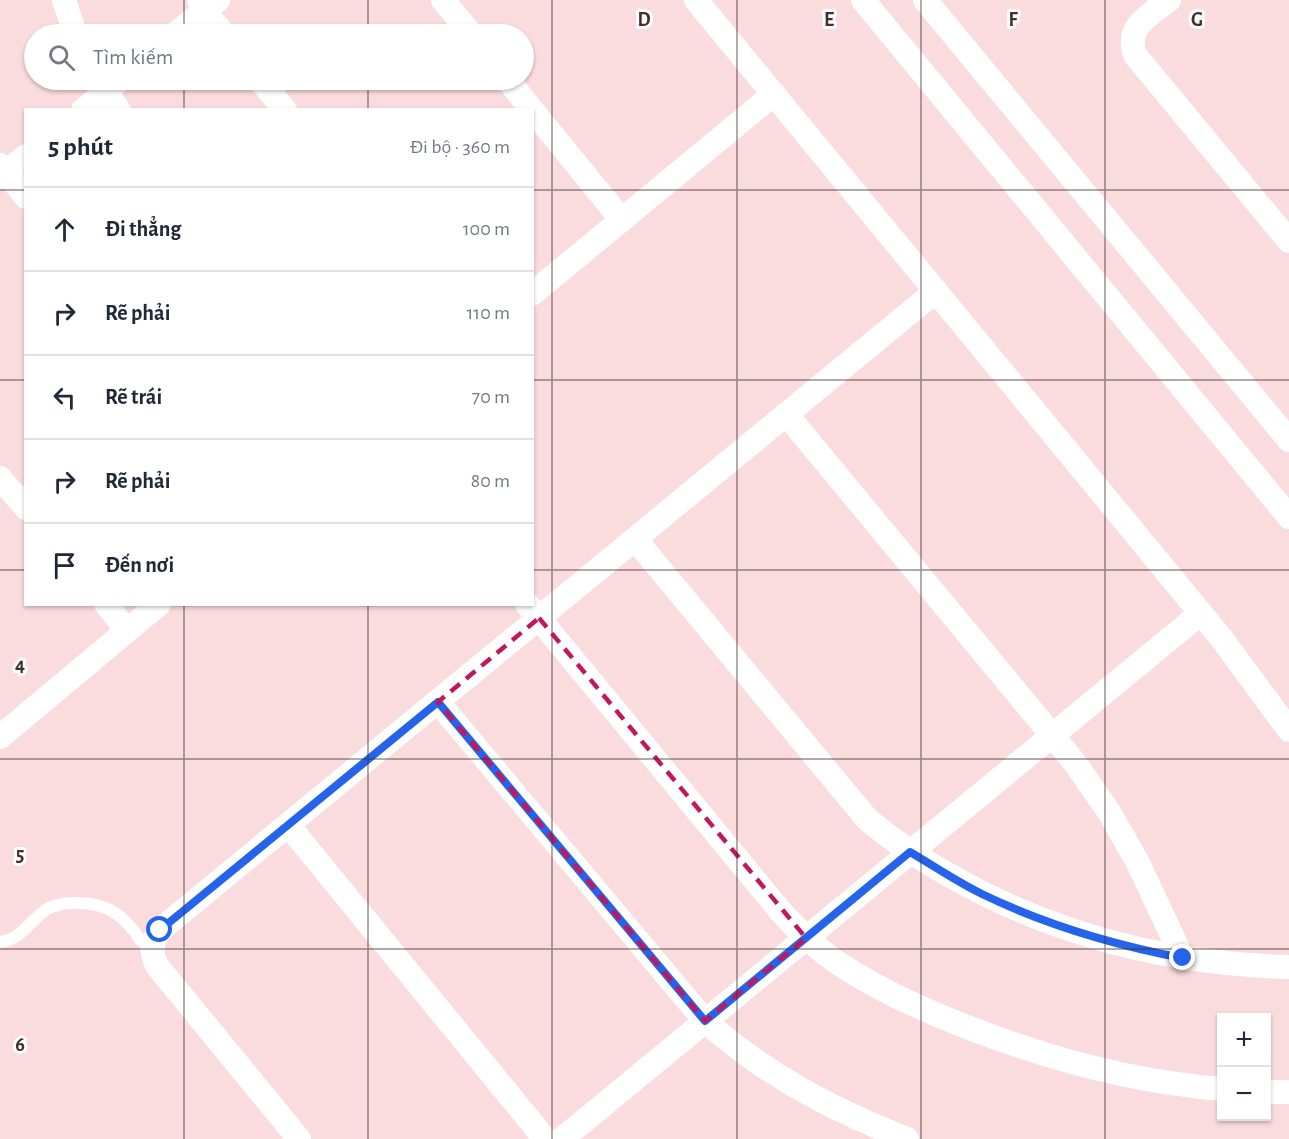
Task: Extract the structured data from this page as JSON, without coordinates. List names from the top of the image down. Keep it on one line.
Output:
{"page":{"search":"Tìm kiếm","heading":["5 phút","Đi bộ · 360 m"],"list":[["Đi thẳng","100 m"],["Rẽ phải","110 m"],["Rẽ trái","70 m"],["Rẽ phải","80 m"],"Đến nơi"],"map_buttons":["+","−"]},"grid":{"columns":["D","E","F","G"],"rows":["4","5","6"]}}
